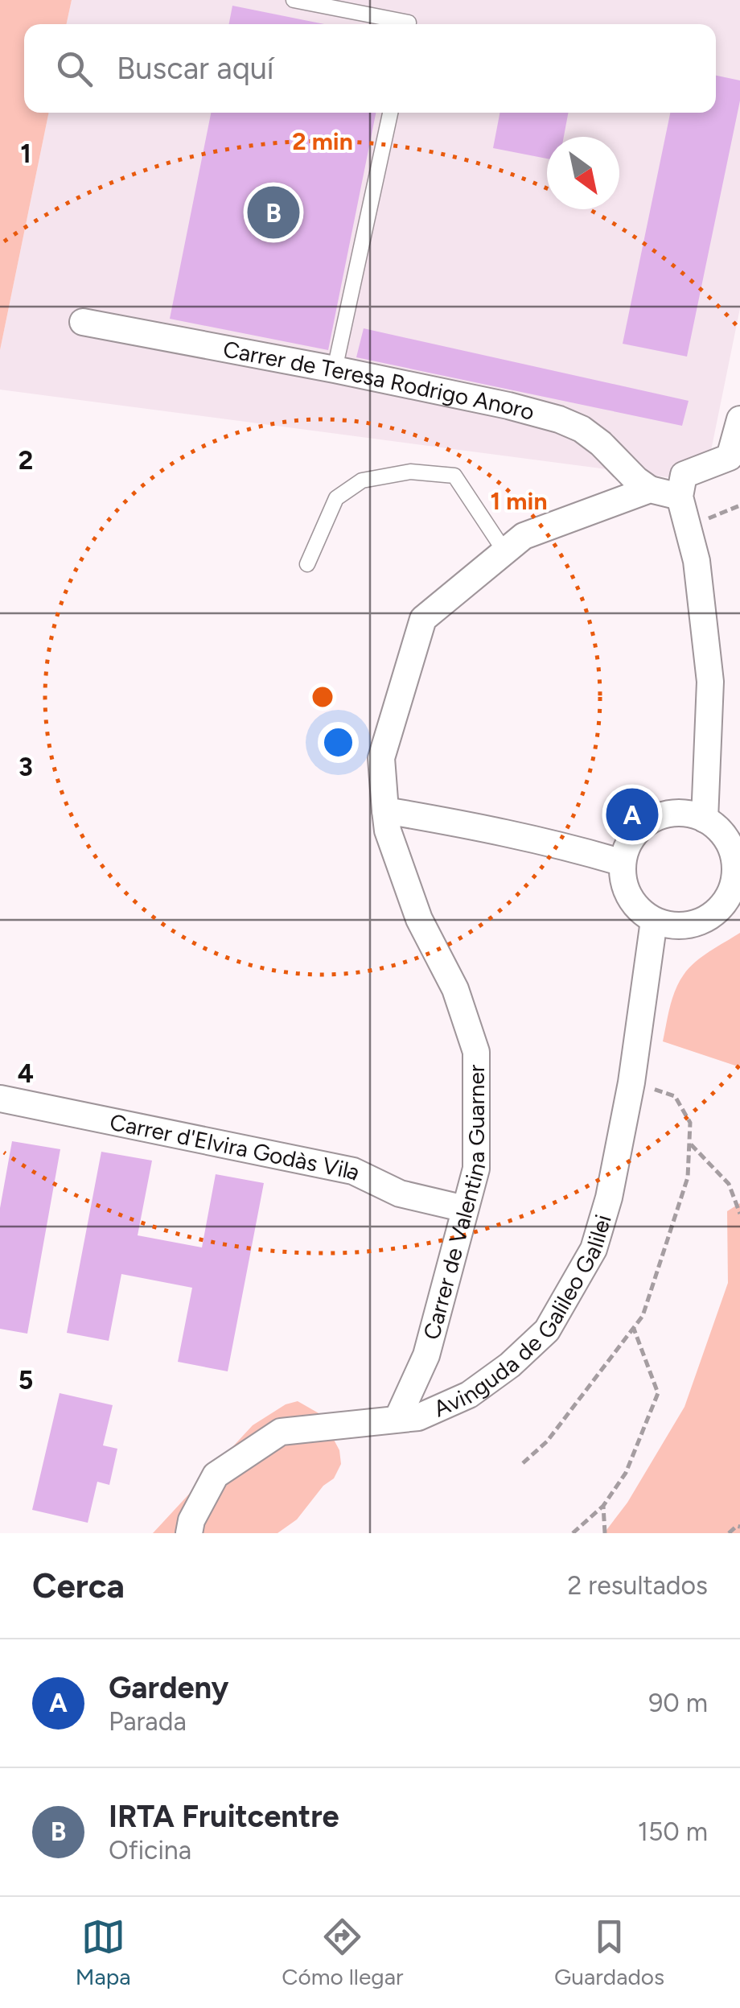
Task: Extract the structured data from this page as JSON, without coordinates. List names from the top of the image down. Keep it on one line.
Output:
{"streets":{"street":["Carrer de Teresa Rodrigo Anoro","Carrer d'Elvira Godàs Vila","Carrer de Valentina Guarner","Avinguda de Galileo Galilei"]},"crossings":[["Carrer de Teresa Rodrigo Anoro","Carrer de Valentina Guarner"],["Carrer d'Elvira Godàs Vila","Carrer de Valentina Guarner"],["Carrer de Valentina Guarner","Avinguda de Galileo Galilei"]],"north":"bottom right","page":{"search":"Buscar aquí","pins":["B","A"],"heading":["Cerca","2 resultados"],"list":[{"mark":"A","name":"Gardeny","note":"Parada","value":"90 m"},{"mark":"B","name":"IRTA Fruitcentre","note":"Oficina","value":"150 m"}],"nav":["Mapa","Cómo llegar","Guardados"]},"grid":{"rows":["1","2","3","4","5"]},"rings":["2 min","1 min"]}
